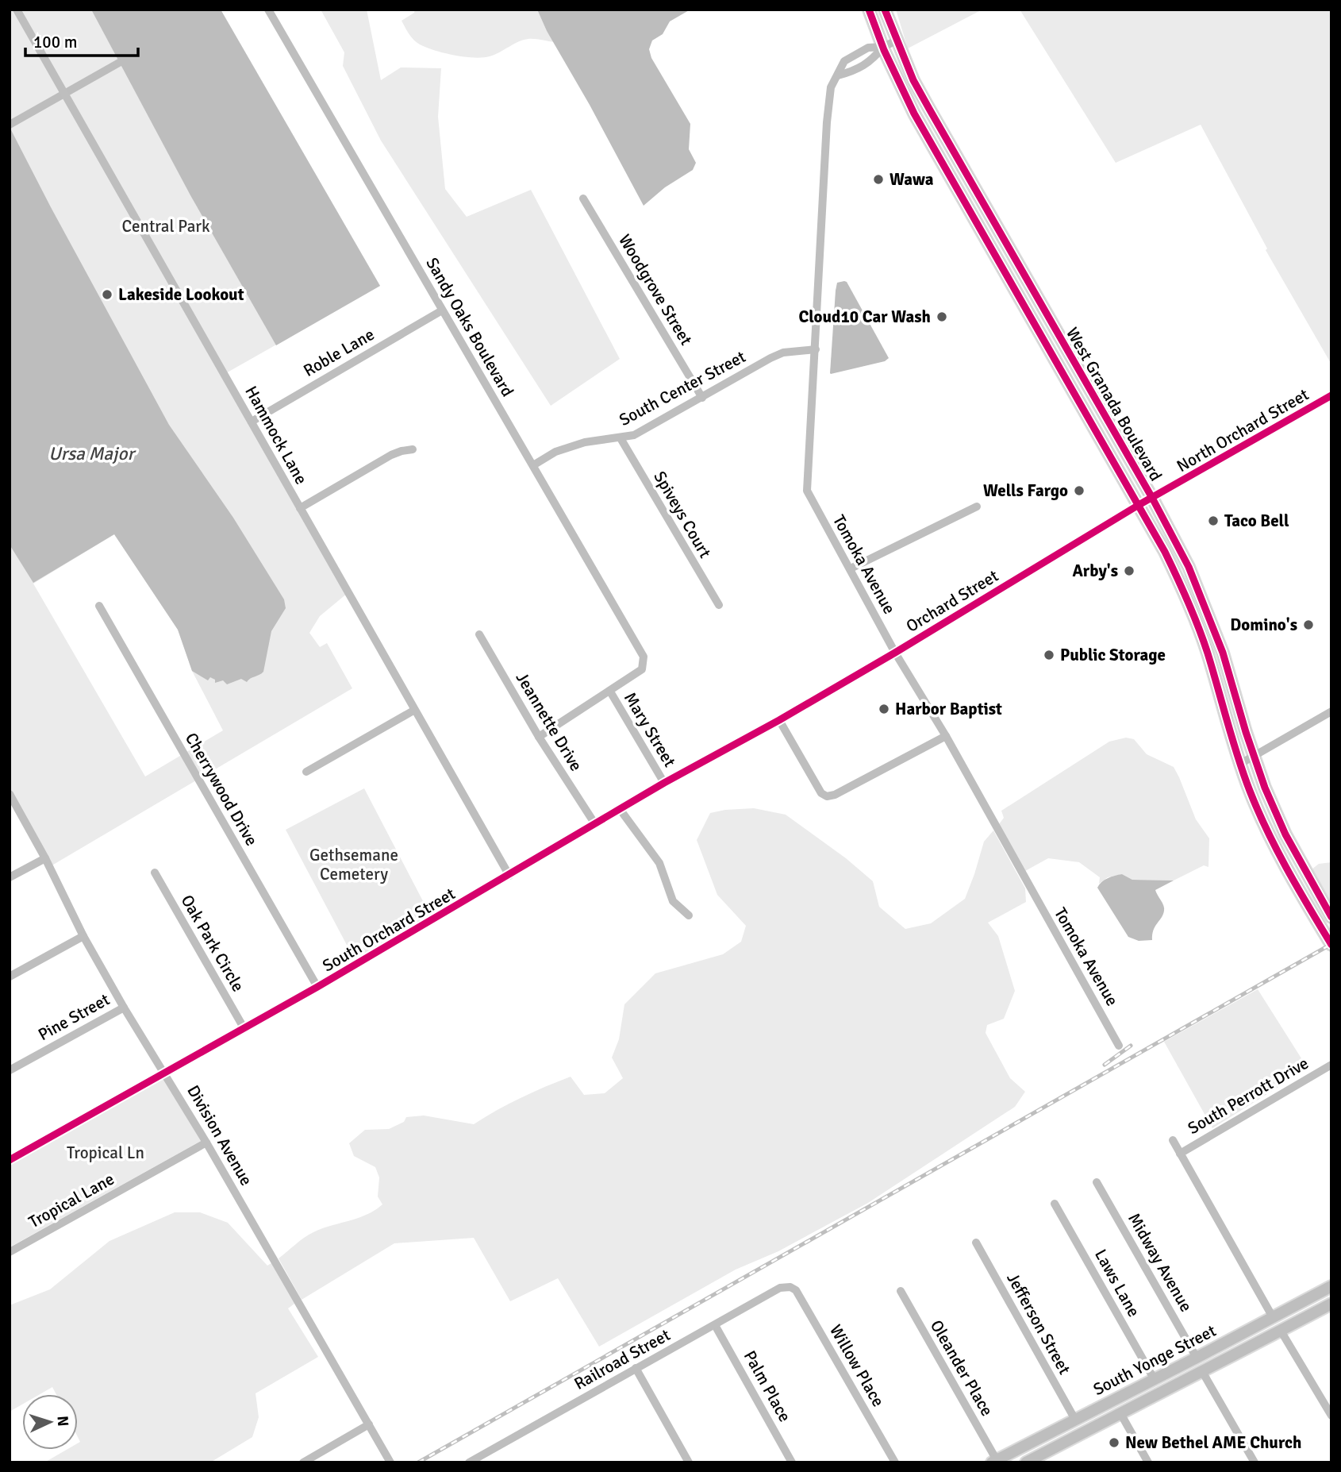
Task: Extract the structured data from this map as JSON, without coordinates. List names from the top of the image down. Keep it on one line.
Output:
{"streets":{"main road":["West Granada Boulevard","South Yonge Street"],"street":["Woodgrove Street","Sandy Oaks Boulevard","Roble Lane","South Center Street","North Orchard Street","Hammock Lane","Spiveys Court","Tomoka Avenue","Orchard Street","Jeannette Drive","Mary Street","Cherrywood Drive","South Orchard Street","Oak Park Circle","Pine Street","South Perrott Drive","Division Avenue","Tropical Lane","Midway Avenue","Laws Lane","Jefferson Street","Railroad Street","Willow Place","Oleander Place","Palm Place"]},"crossings":[["Woodgrove Street","South Center Street"],["Sandy Oaks Boulevard","Roble Lane"],["Sandy Oaks Boulevard","South Center Street"],["Sandy Oaks Boulevard","Mary Street"],["Roble Lane","Hammock Lane"],["South Center Street","Spiveys Court"],["South Center Street","Tomoka Avenue"],["West Granada Boulevard","North Orchard Street"],["West Granada Boulevard","Tomoka Avenue"],["West Granada Boulevard","Orchard Street"],["North Orchard Street","Orchard Street"],["Hammock Lane","South Orchard Street"],["Tomoka Avenue","Orchard Street"],["Orchard Street","South Orchard Street"],["Jeannette Drive","South Orchard Street"],["Mary Street","South Orchard Street"],["Cherrywood Drive","South Orchard Street"],["South Orchard Street","Oak Park Circle"],["South Orchard Street","Division Avenue"],["Pine Street","Division Avenue"],["Division Avenue","Tropical Lane"],["Midway Avenue","South Yonge Street"],["Laws Lane","South Yonge Street"],["Jefferson Street","South Yonge Street"],["Railroad Street","Willow Place"],["Railroad Street","Palm Place"],["South Yonge Street","Oleander Place"]],"water":["Ursa Major"],"parks":["Central Park","Gethsemane Cemetery","Tropical Ln"],"places":["Wawa","Lakeside Lookout","Cloud10 Car Wash","Wells Fargo","Taco Bell","Arby's","Domino's","Public Storage","Harbor Baptist","New Bethel AME Church"],"scale_bar":"100 m","north":"right"}
